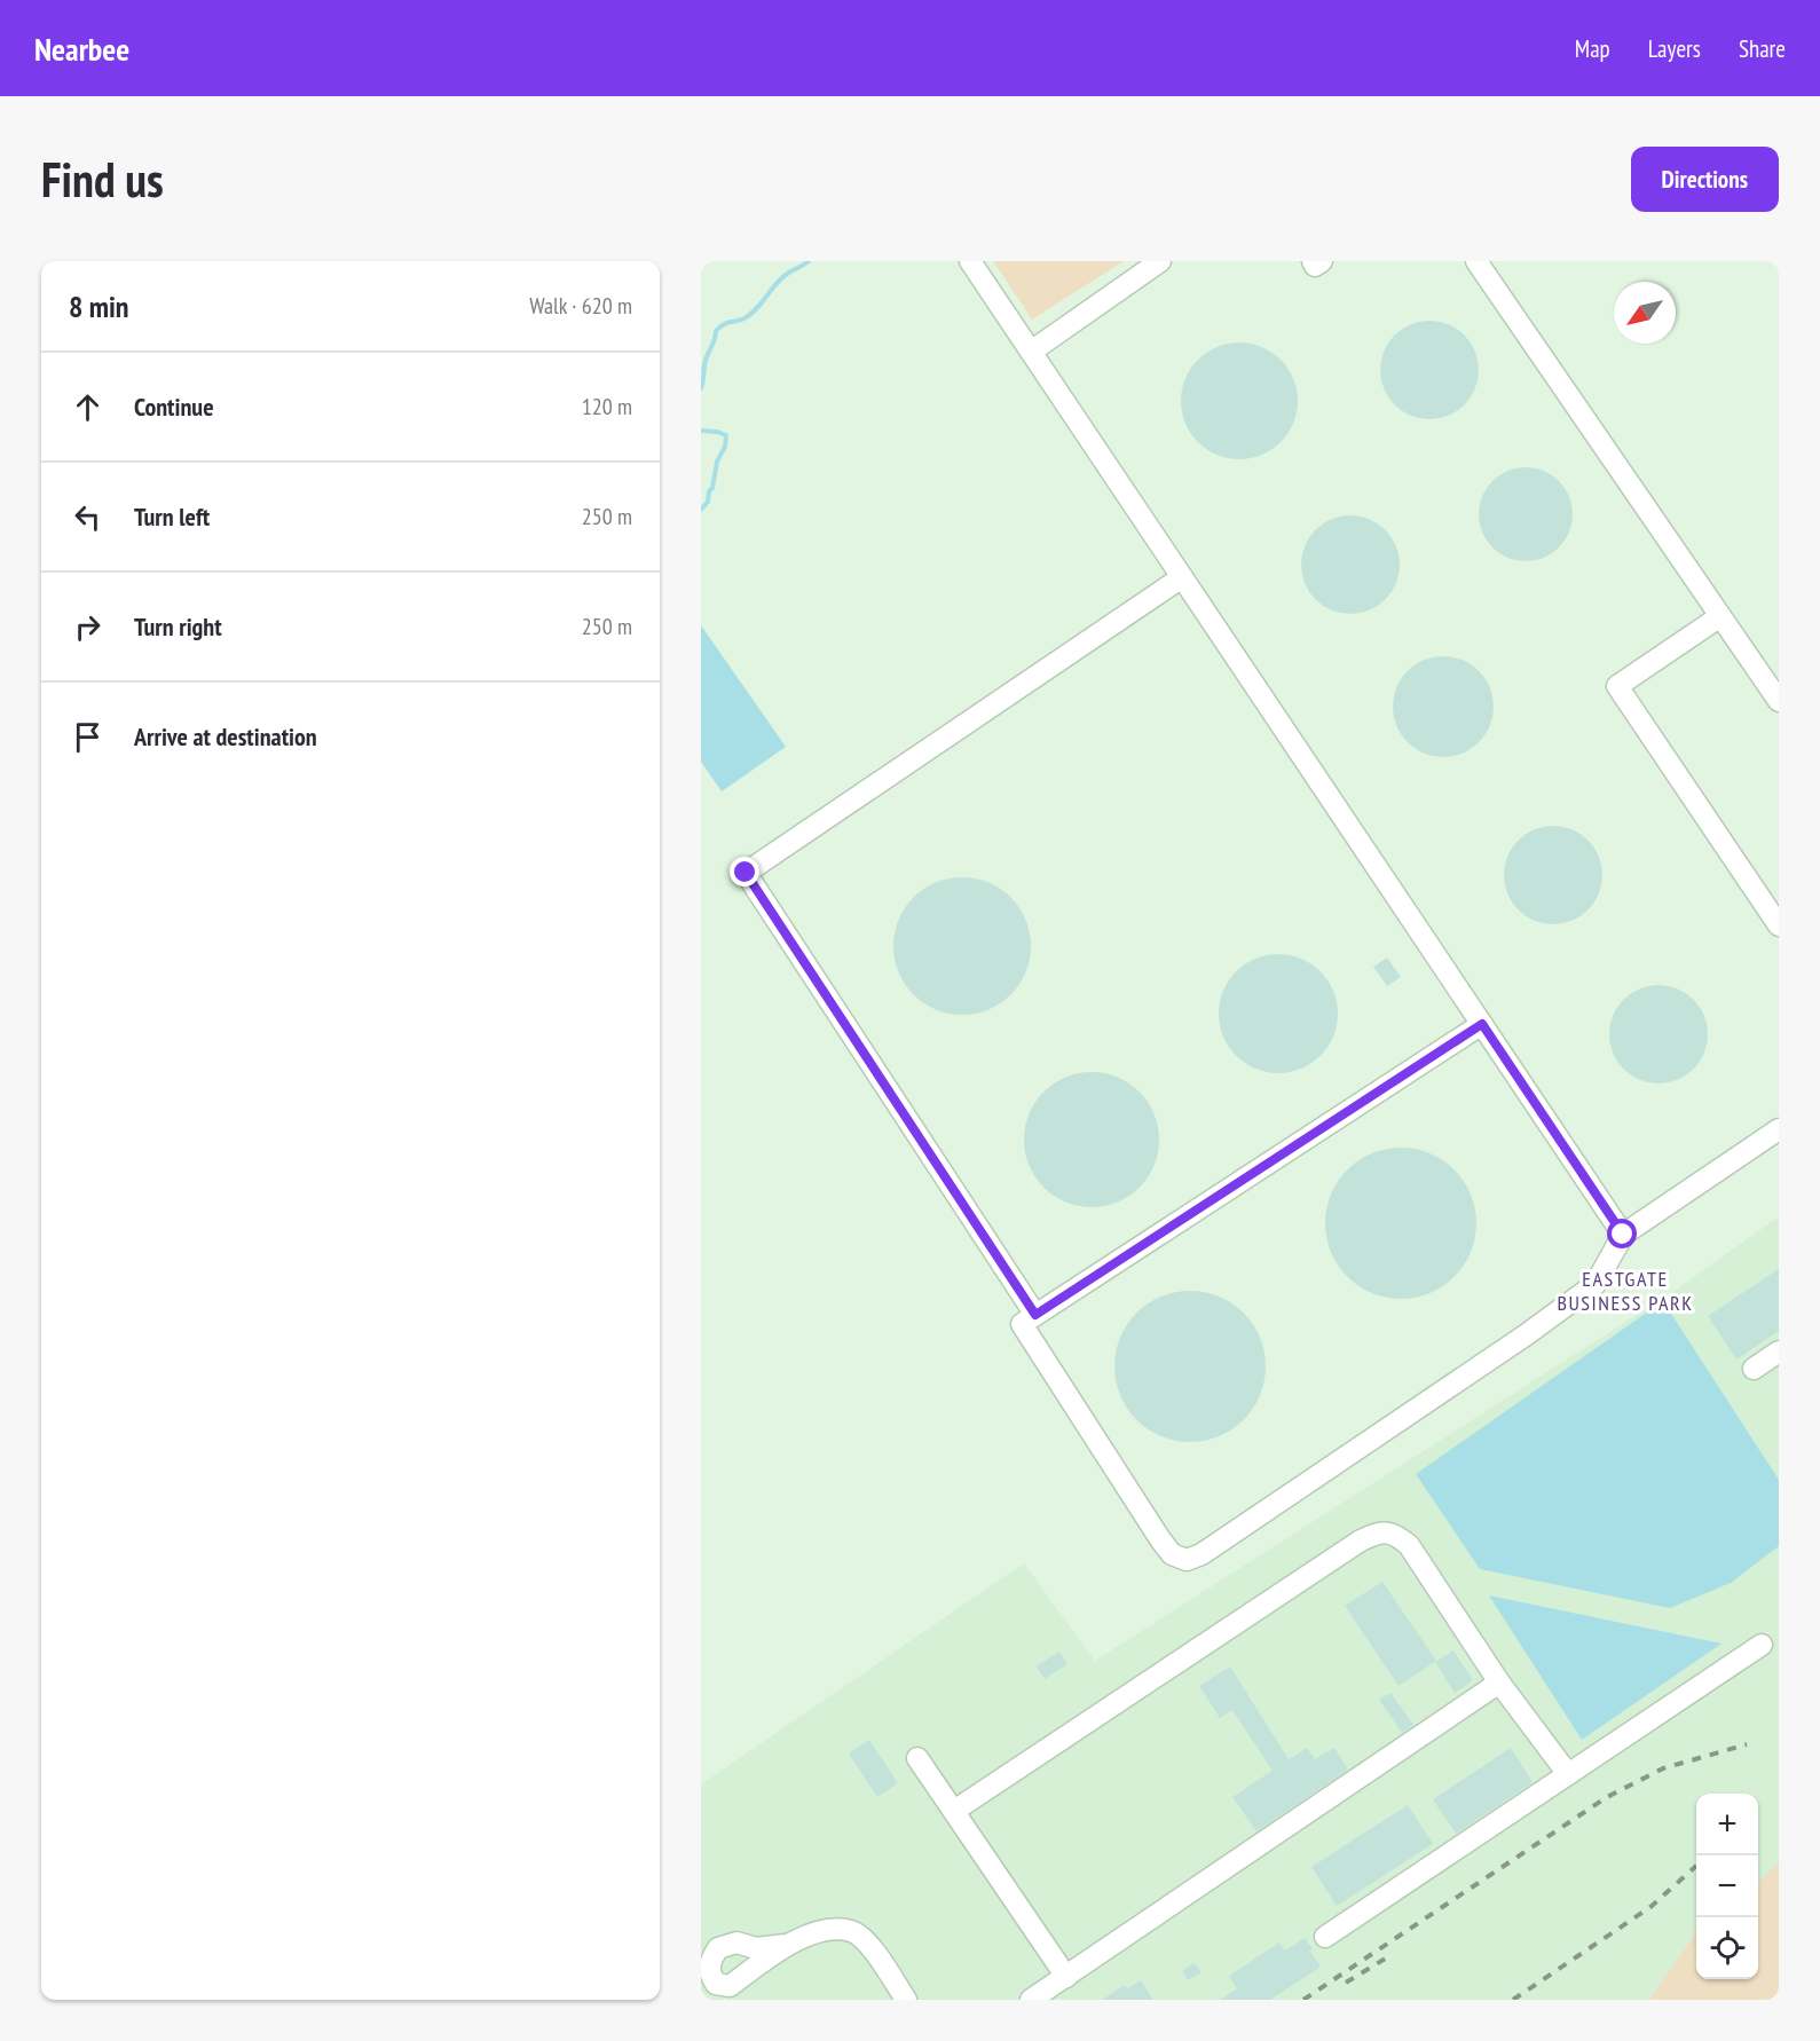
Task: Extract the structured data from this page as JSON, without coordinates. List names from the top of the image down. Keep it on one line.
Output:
{"districts":["EASTGATE BUSINESS PARK"],"north":"bottom left","page":{"header":"Nearbee","nav":["Map","Layers","Share"],"buttons":"Directions","title":"Find us","heading":["8 min","Walk · 620 m"],"list":[["Continue","120 m"],["Turn left","250 m"],["Turn right","250 m"],"Arrive at destination"],"map_buttons":["+","−"]}}
